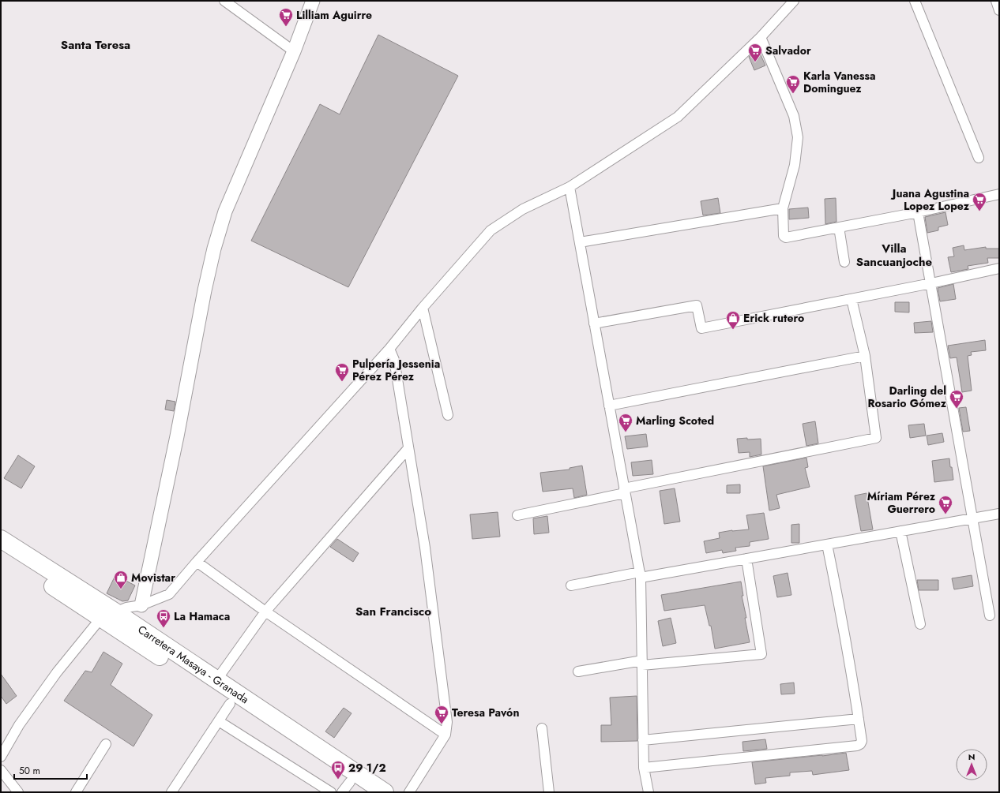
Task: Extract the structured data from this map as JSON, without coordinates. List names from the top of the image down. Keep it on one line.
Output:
{"streets":{"highway":["Carretera Masaya - Granada"]},"districts":["Santa Teresa","Villa Sancuanjoche","San Francisco"],"places":{"supermarket":["Lilliam Aguirre","Salvador","Karla Vanessa Dominguez","Juana Agustina Lopez Lopez","Pulpería Jessenia Pérez Pérez","Darling del Rosario Gómez","Marling Scoted","Míriam Pérez Guerrero","Teresa Pavón"],"shop":["Erick rutero","Movistar"],"bus stop":["La Hamaca","29 1/2"]},"scale_bar":"50 m","north":"top"}
